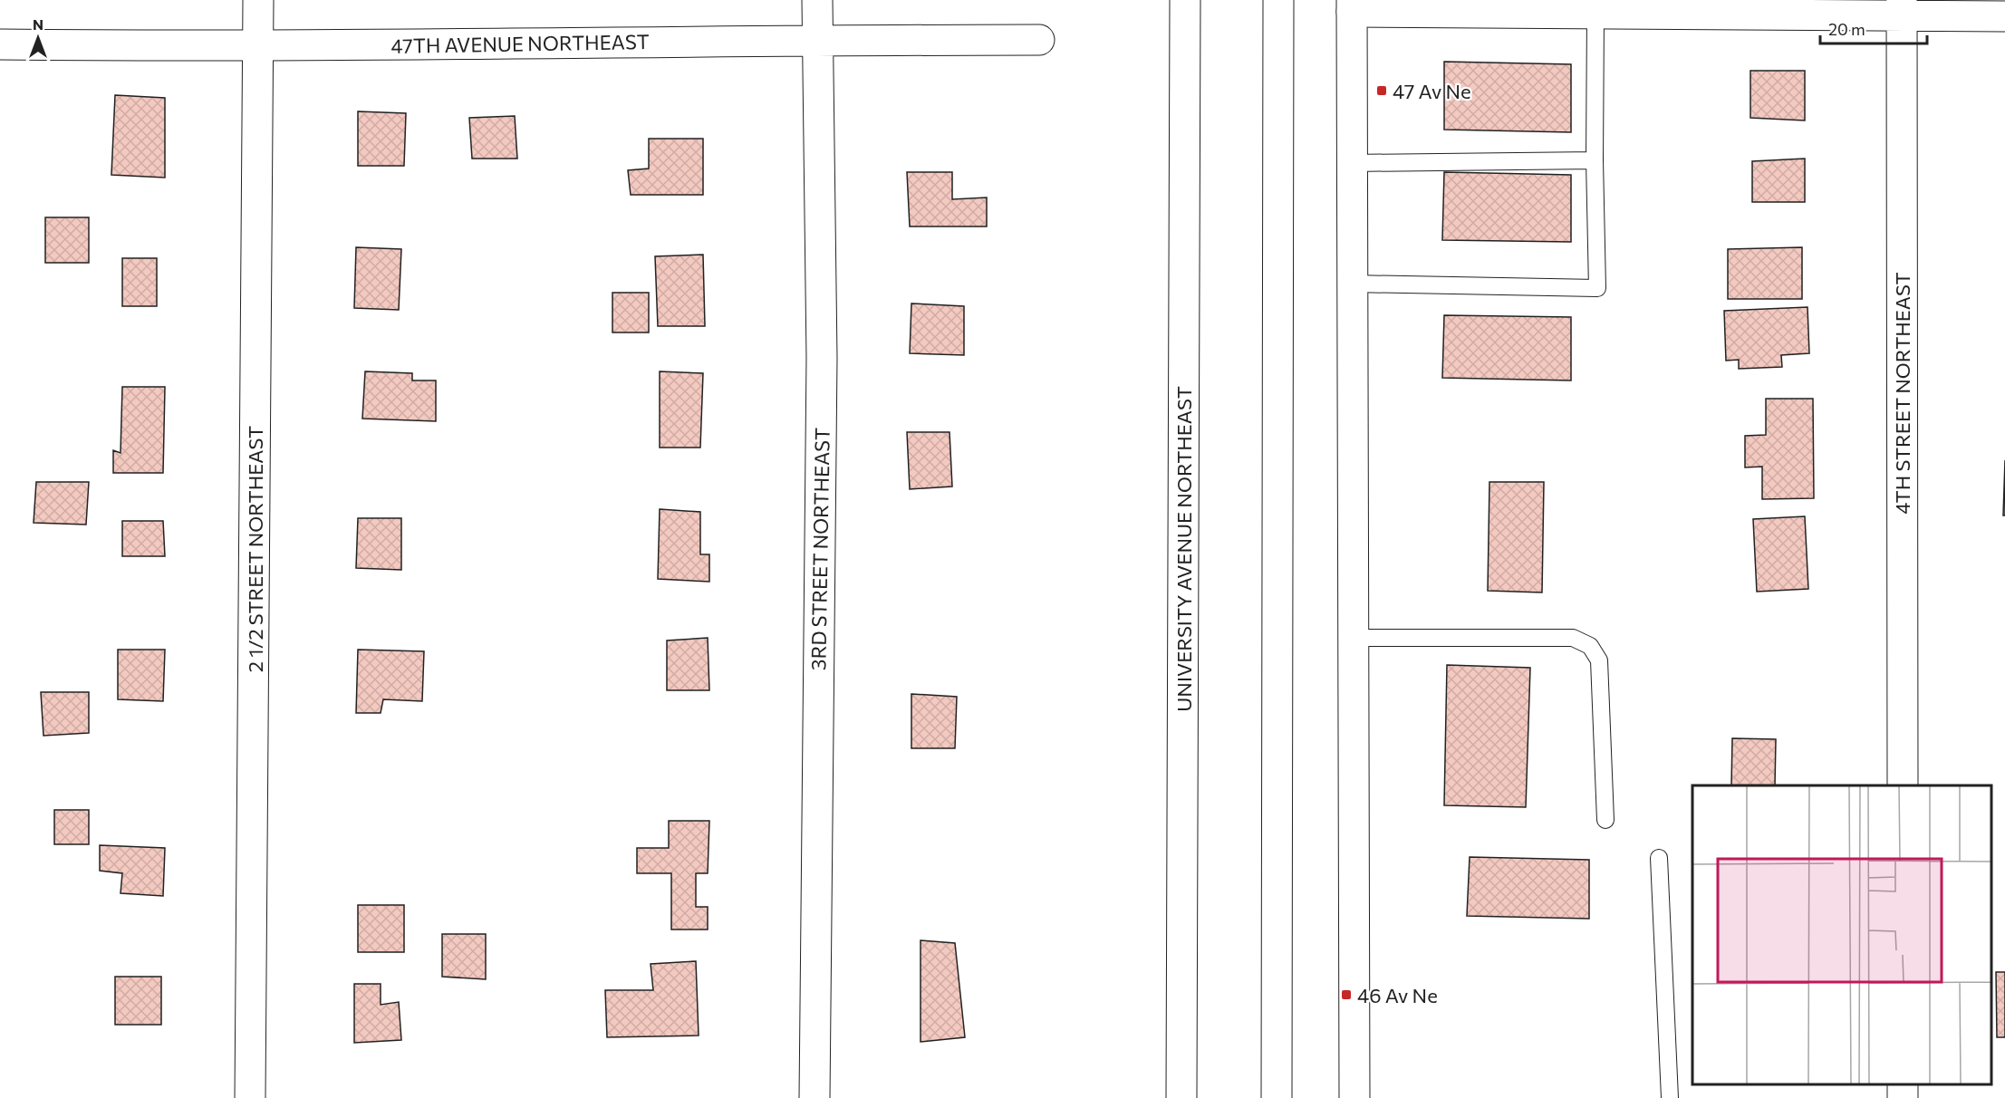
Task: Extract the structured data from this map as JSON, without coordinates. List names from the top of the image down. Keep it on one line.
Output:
{"streets":{"street":["47TH AVENUE NORTHEAST","4TH STREET NORTHEAST","2 1/2 STREET NORTHEAST","3RD STREET NORTHEAST","UNIVERSITY AVENUE NORTHEAST"]},"crossings":[["47TH AVENUE NORTHEAST","2 1/2 STREET NORTHEAST"],["47TH AVENUE NORTHEAST","3RD STREET NORTHEAST"]],"places":{"transit":["47 Av Ne","46 Av Ne"]},"scale_bar":"20 m","north":"top"}
